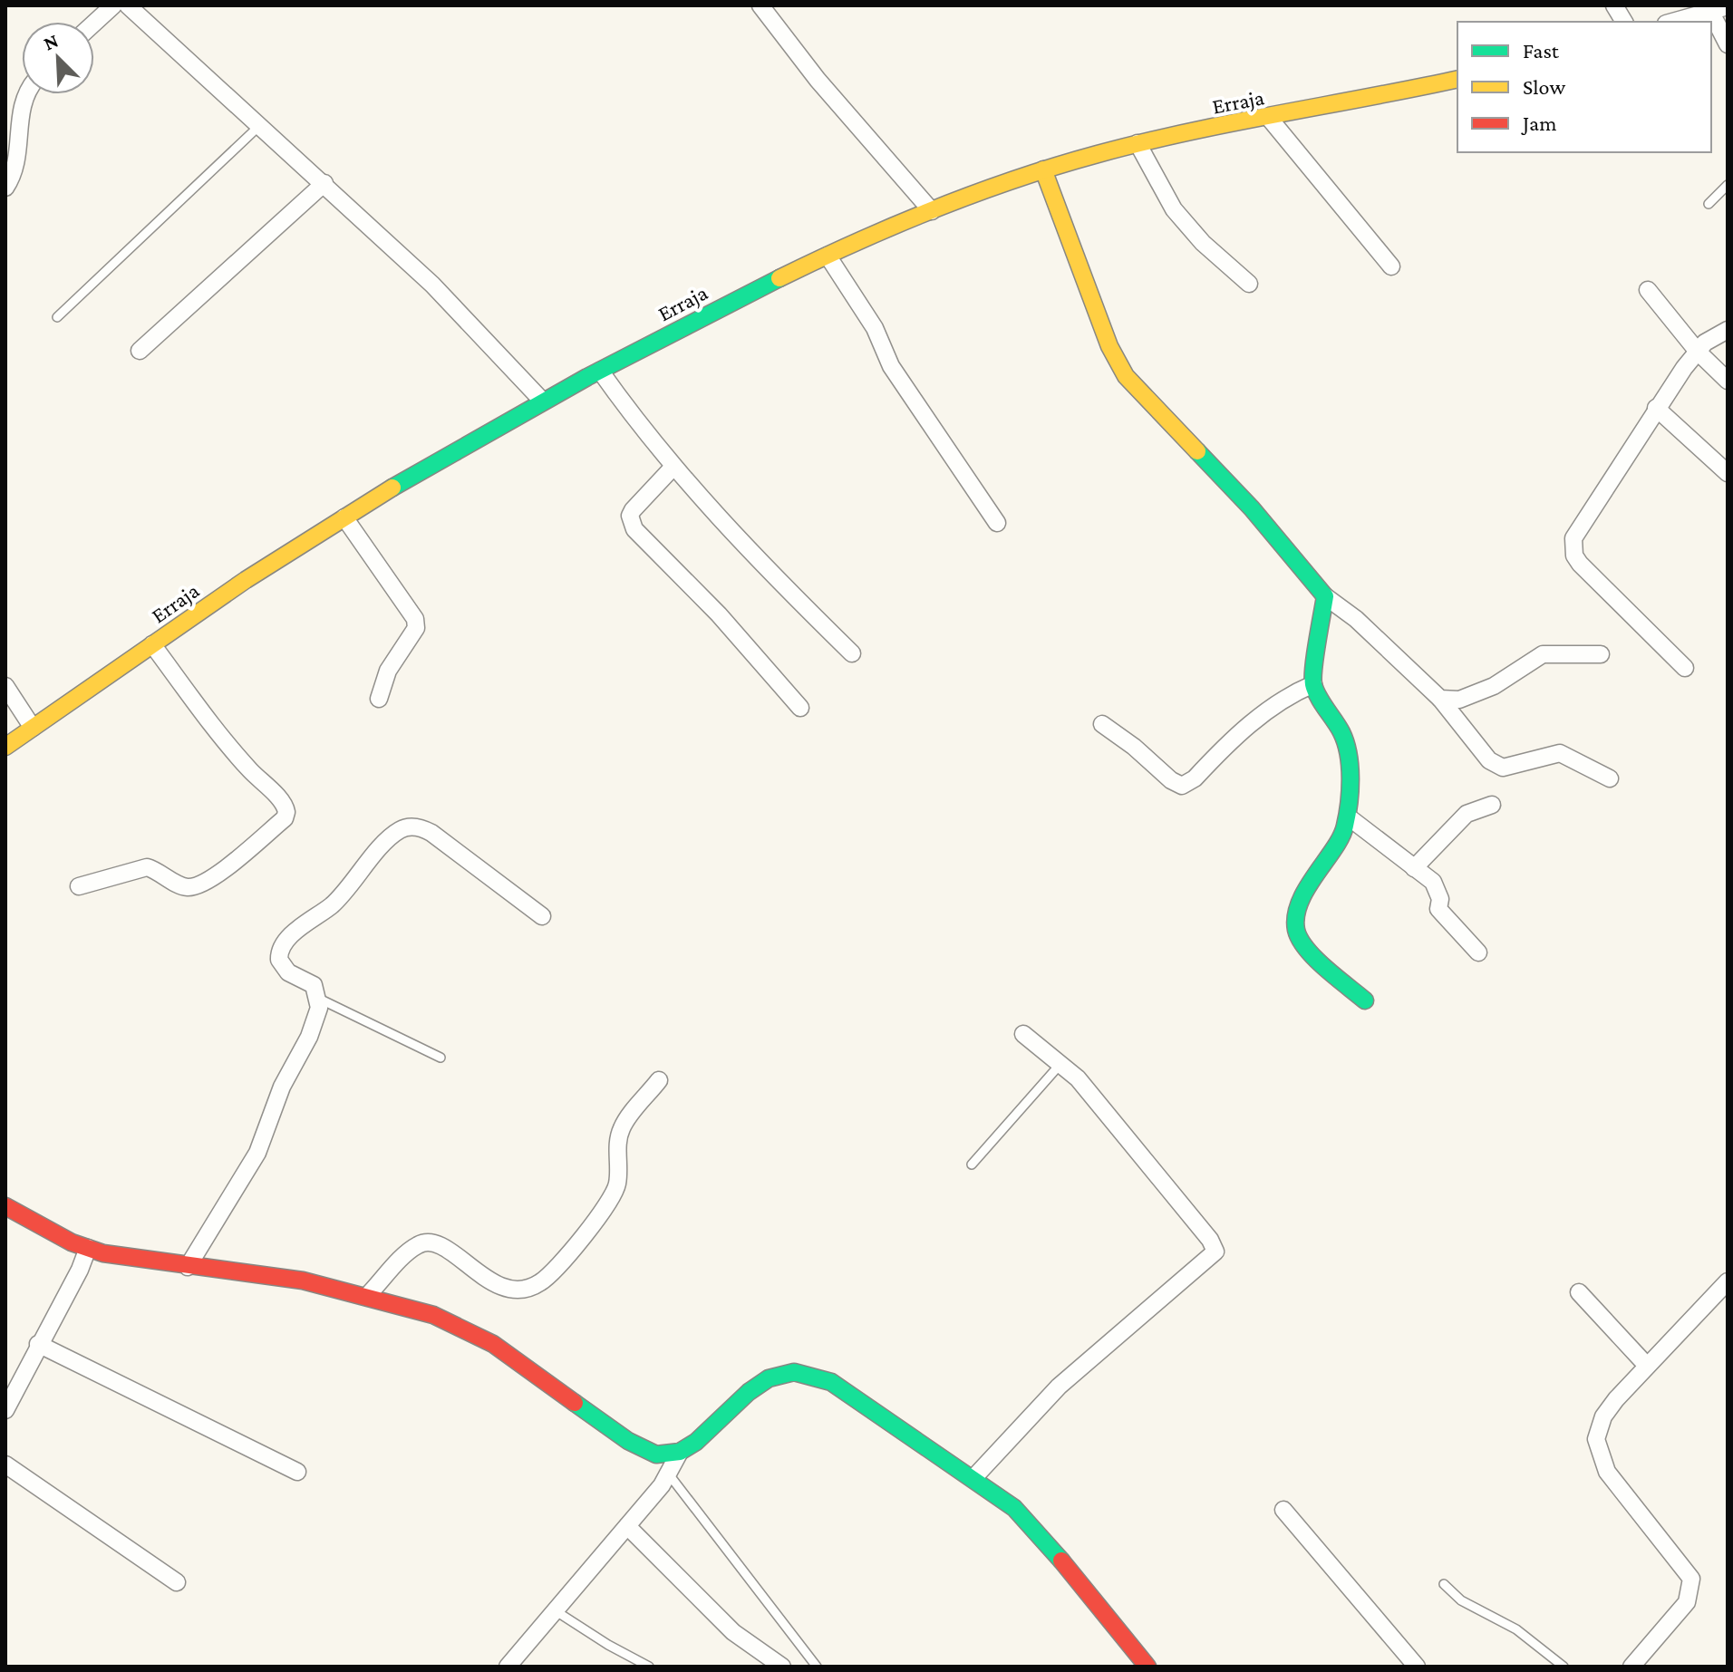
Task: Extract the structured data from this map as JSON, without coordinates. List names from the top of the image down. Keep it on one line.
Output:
{"streets":{"street":["Erraja"]},"legend":["Fast","Slow","Jam"],"north":"top left"}
